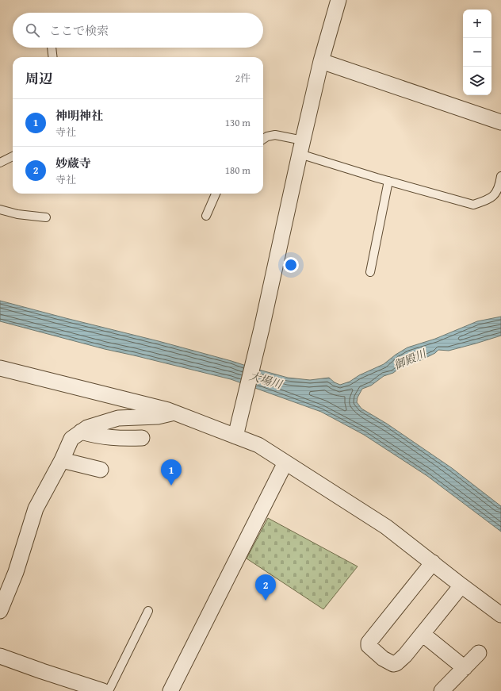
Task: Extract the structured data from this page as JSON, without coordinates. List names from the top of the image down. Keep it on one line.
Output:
{"water":["御殿川","大場川"],"page":{"map_buttons":["+","−"],"search":"ここで検索","heading":["周辺","2件"],"list":[{"mark":"1","name":"神明神社","note":"寺社","value":"130 m"},{"mark":"2","name":"妙蔵寺","note":"寺社","value":"180 m"}],"pins":["1","2"]}}
